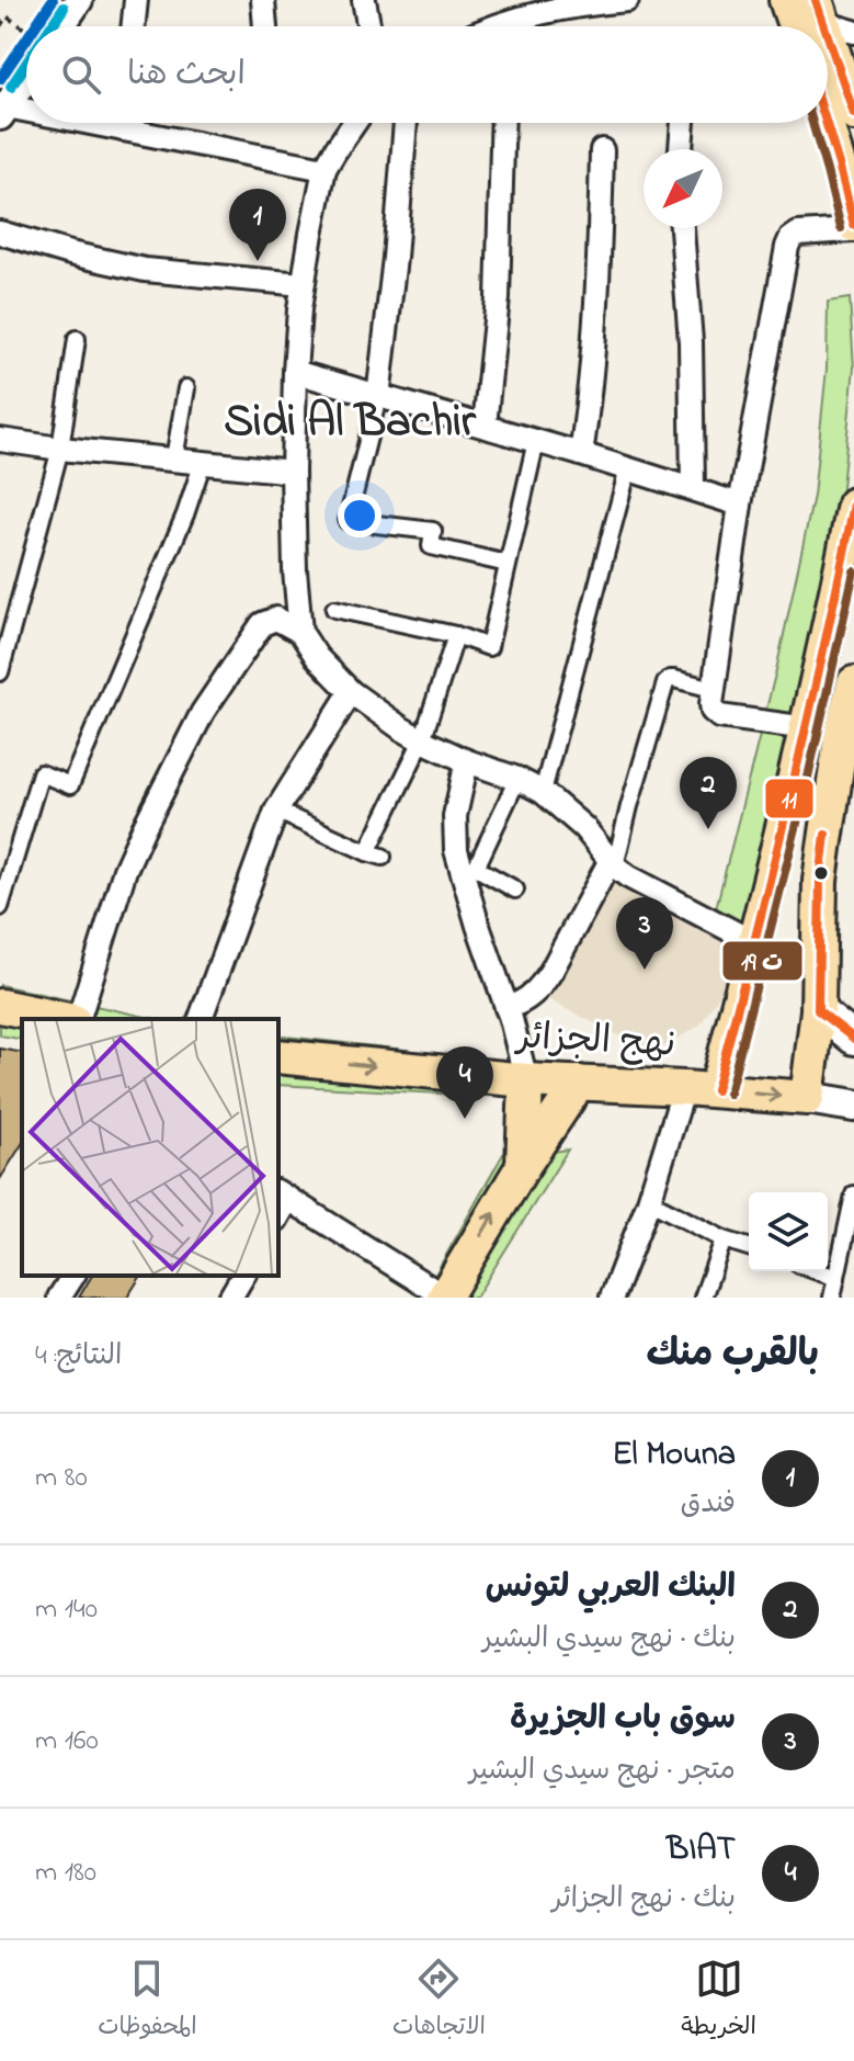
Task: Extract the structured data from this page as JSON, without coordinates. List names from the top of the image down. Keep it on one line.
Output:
{"streets":{"main road":["نهج الجزائر"]},"one_way":["نهج الجزائر"],"districts":["Sidi Al Bachir"],"lines":["transit line 1","transit line 11"],"north":"bottom left","page":{"search":"ابحث هنا","pins":["1","2","3","4"],"heading":["بالقرب منك","النتائج: 4"],"list":[{"mark":"1","name":"El Mouna","note":"فندق","value":"80 m"},{"mark":"2","name":"البنك العربي لتونس","note":"بنك · نهج سيدي البشير","value":"140 m"},{"mark":"3","name":"سوق باب الجزيرة","note":"متجر · نهج سيدي البشير","value":"160 m"},{"mark":"4","name":"BIAT","note":"بنك · نهج الجزائر","value":"180 m"}],"nav":["الخريطة","الاتجاهات","المحفوظات"]}}
